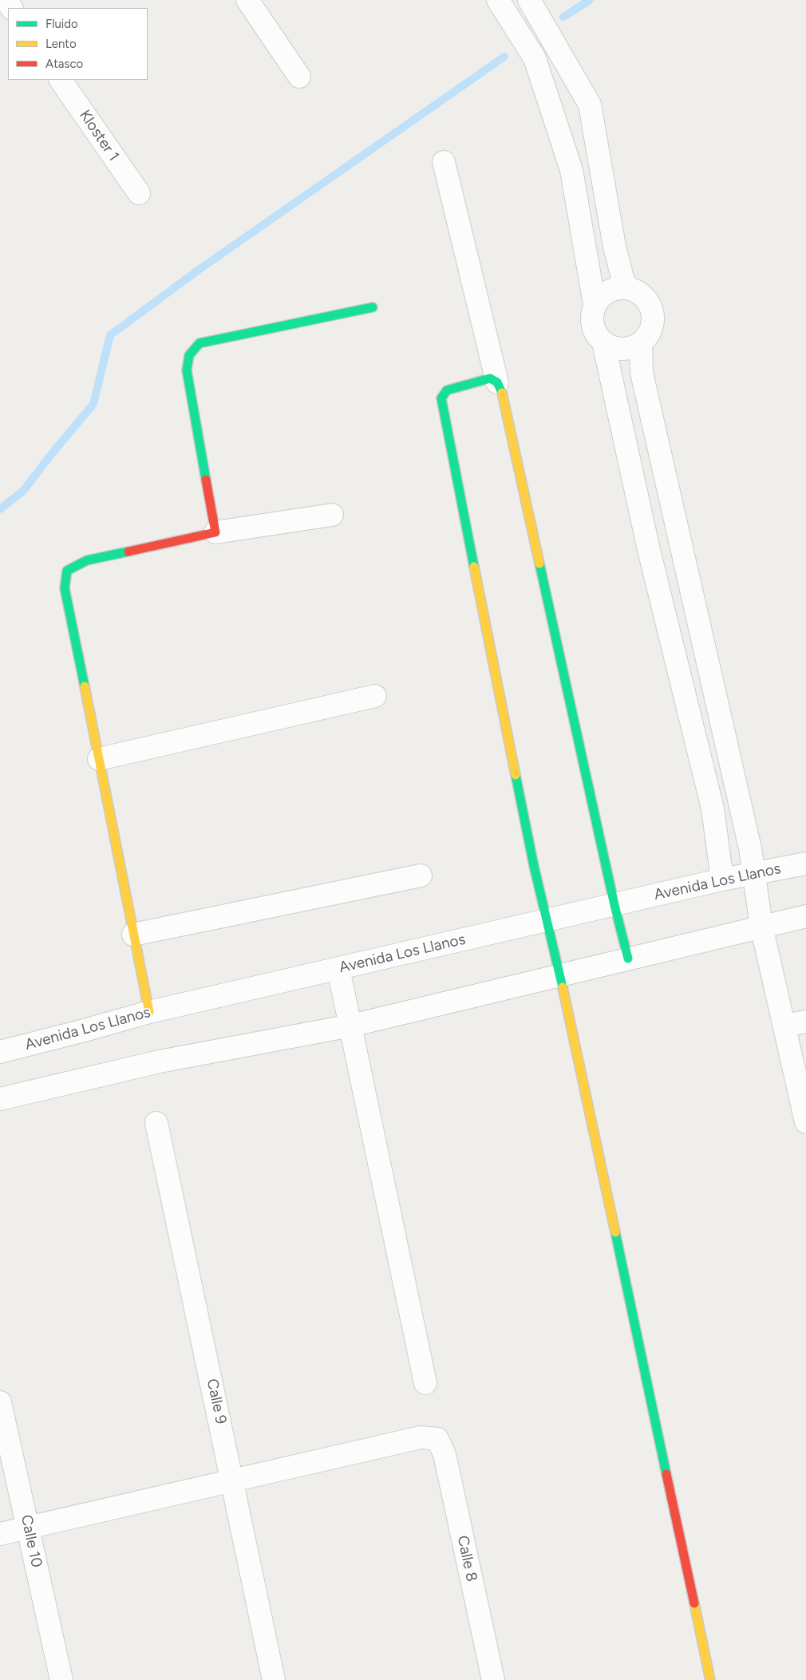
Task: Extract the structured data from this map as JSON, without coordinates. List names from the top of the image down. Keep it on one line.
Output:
{"streets":{"street":["Kloster 1","Avenida Los Llanos","Calle 9","Calle 10","Calle 8"]},"crossings":[["Calle 9","Calle 8"]],"legend":["Fluido","Lento","Atasco"]}
